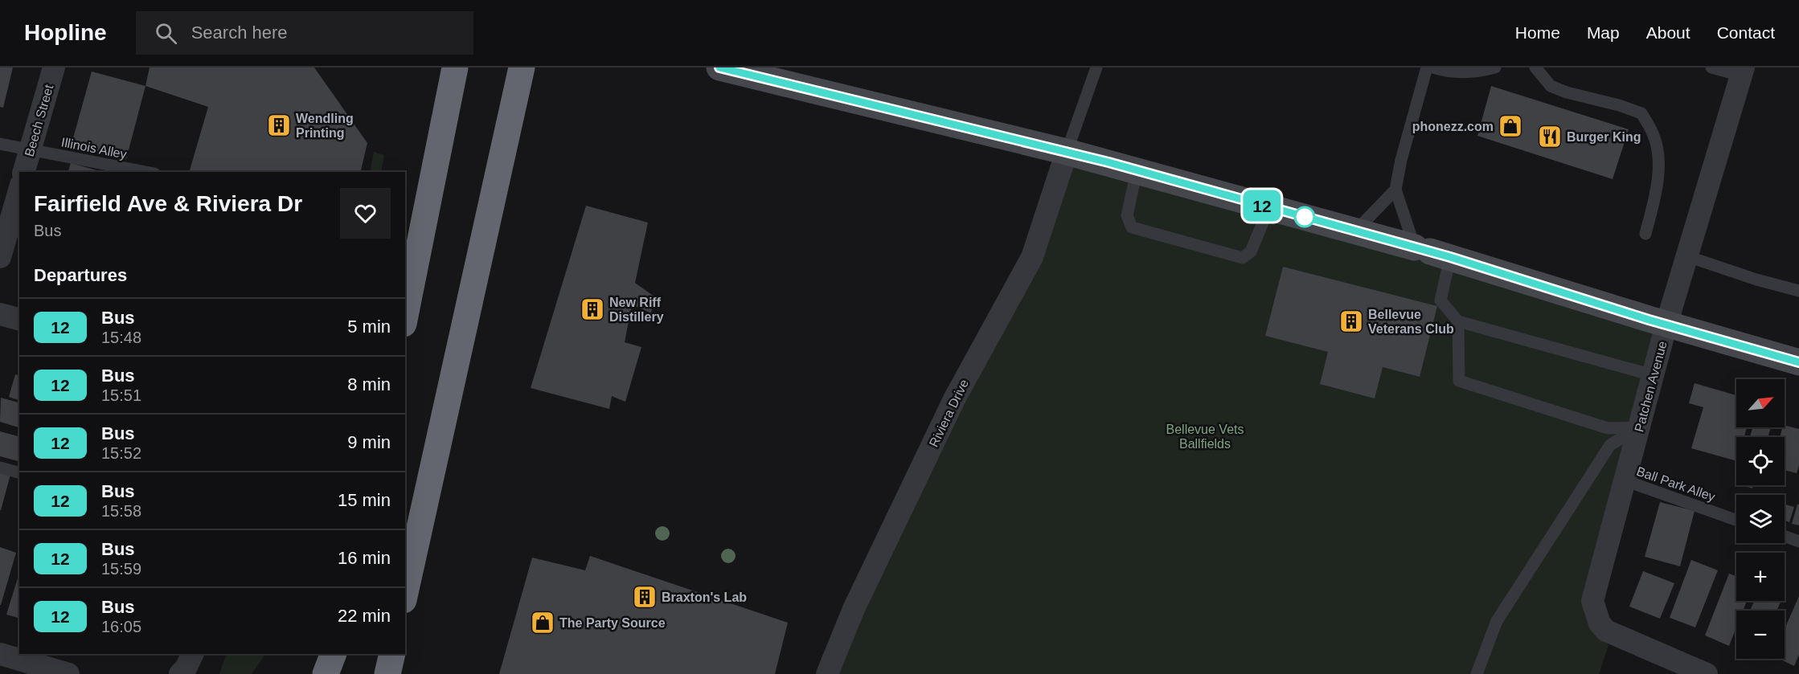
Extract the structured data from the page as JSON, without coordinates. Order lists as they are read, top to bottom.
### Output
{
  "streets": {
    "street": ["Beech Street", "Patchen Avenue", "Riviera Drive"],
    "lane": ["Illinois Alley", "Ball Park Alley"]
  },
  "crossings": [
    ["Beech Street", "Illinois Alley"],
    ["Patchen Avenue", "Ball Park Alley"]
  ],
  "parks": ["Bellevue Vets Ballfields"],
  "places": {
    "building": [
      "Wendling Printing",
      "New Riff Distillery",
      "Bellevue Veterans Club",
      "Braxton's Lab"
    ],
    "shop": ["phonezz.com", "The Party Source"],
    "restaurant": ["Burger King"]
  },
  "lines": ["bus line 12"],
  "north": "top right",
  "page": {
    "header": "Hopline",
    "search": "Search here",
    "nav": [
      "Home",
      "Map",
      "About",
      "Contact"
    ],
    "on_map": "12",
    "heading": [
      ["Fairfield Ave & Riviera Dr", "Bus"],
      "Departures"
    ],
    "list": [
      {
        "mark": "12",
        "name": "Bus",
        "note": "15:48",
        "value": "5 min"
      },
      {
        "mark": "12",
        "name": "Bus",
        "note": "15:51",
        "value": "8 min"
      },
      {
        "mark": "12",
        "name": "Bus",
        "note": "15:52",
        "value": "9 min"
      },
      {
        "mark": "12",
        "name": "Bus",
        "note": "15:58",
        "value": "15 min"
      },
      {
        "mark": "12",
        "name": "Bus",
        "note": "15:59",
        "value": "16 min"
      },
      {
        "mark": "12",
        "name": "Bus",
        "note": "16:05",
        "value": "22 min"
      }
    ],
    "map_buttons": ["+", "−"]
  }
}
